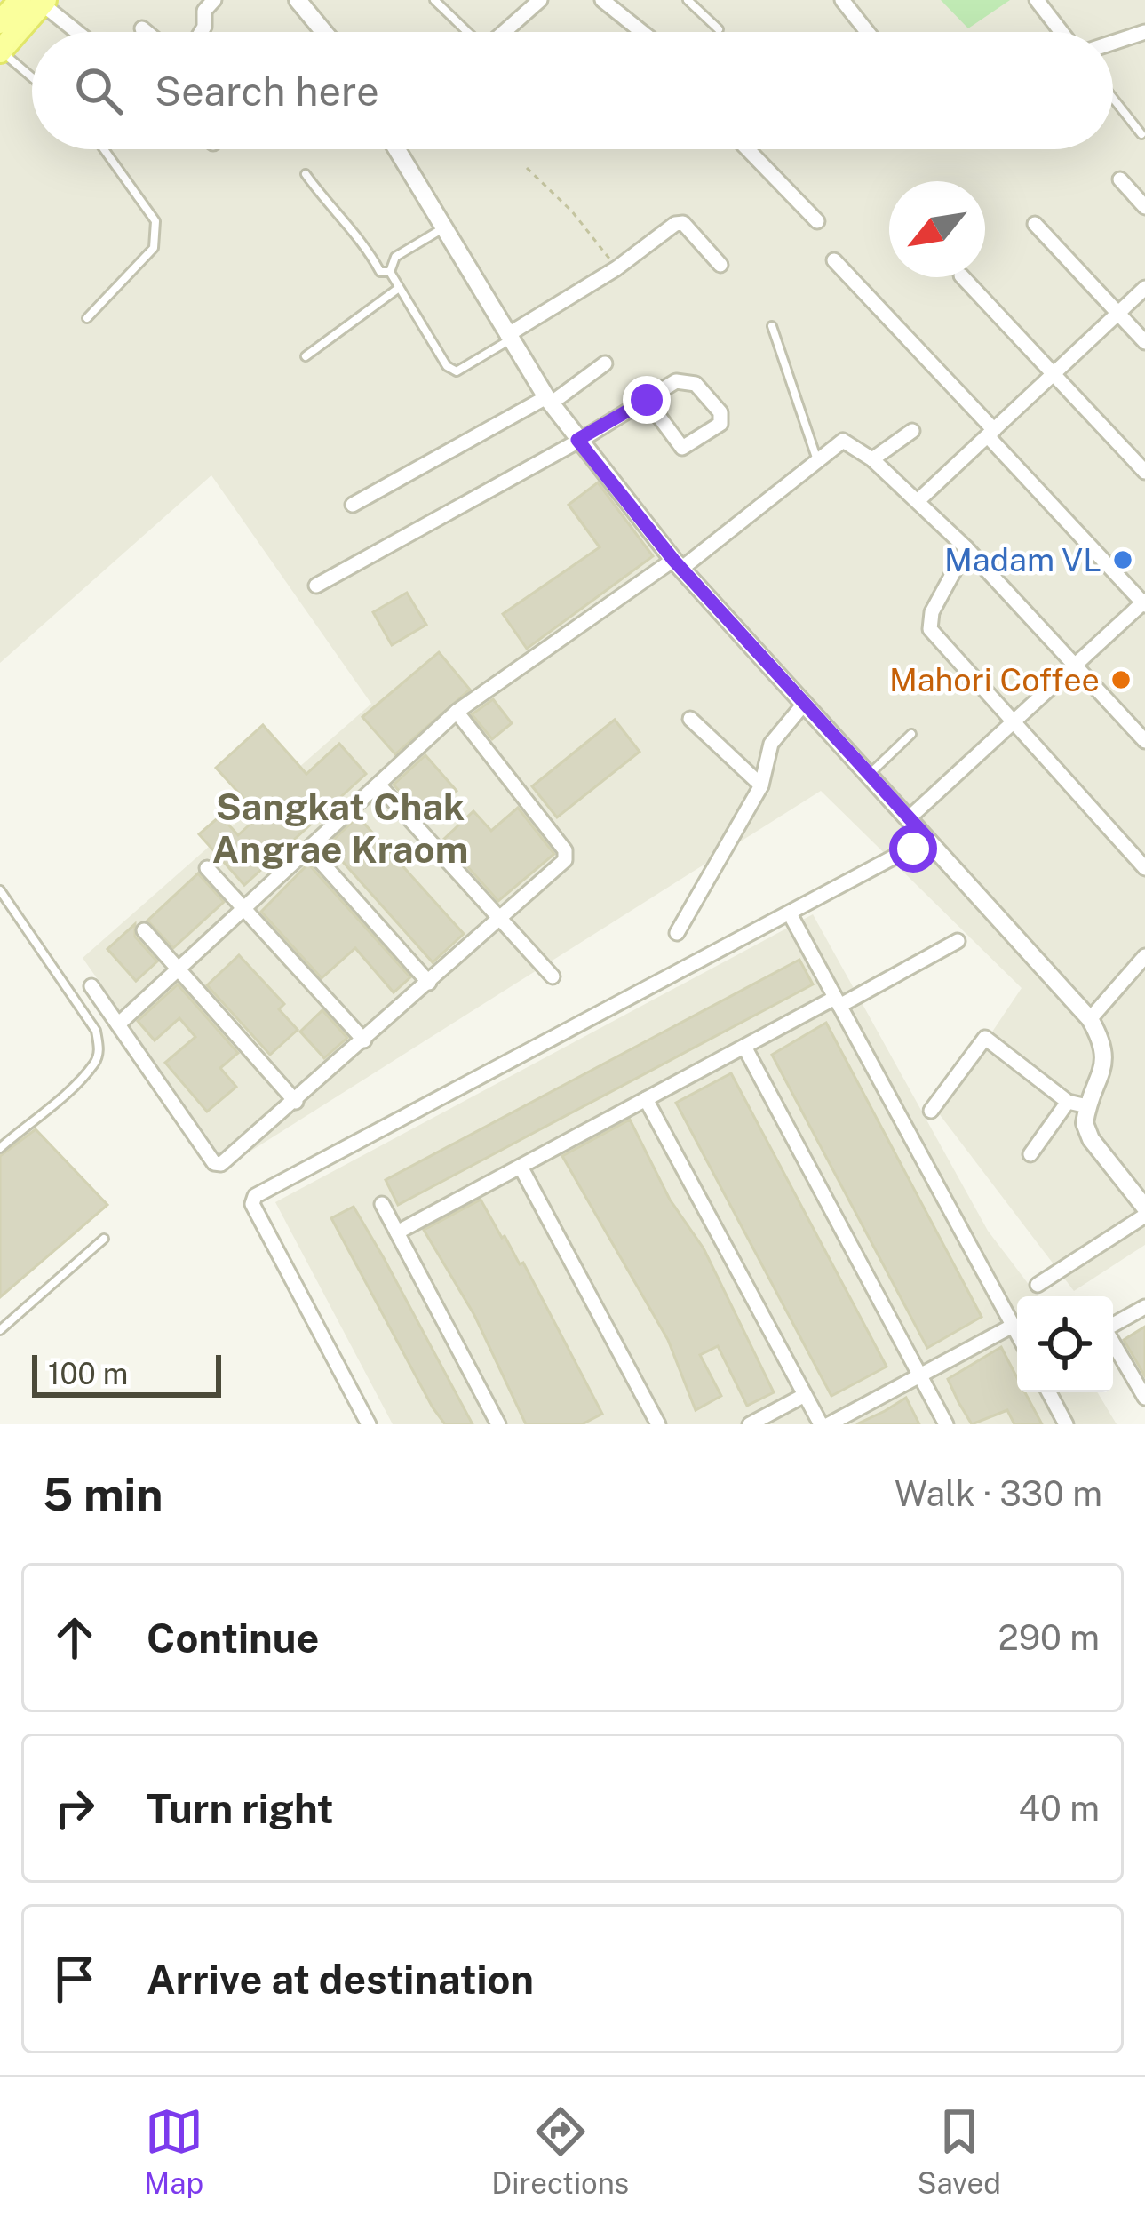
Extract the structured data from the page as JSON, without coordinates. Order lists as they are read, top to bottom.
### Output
{
  "districts": ["Sangkat Chak Angrae Kraom"],
  "places": ["Madam VL", "Mahori Coffee"],
  "scale_bar": "100 m",
  "north": "bottom left",
  "page": {
    "search": "Search here",
    "scale": "100 m",
    "heading": ["5 min", "Walk · 330 m"],
    "list": [
      ["Continue", "290 m"],
      ["Turn right", "40 m"],
      "Arrive at destination"
    ],
    "nav": ["Map", "Directions", "Saved"]
  }
}
